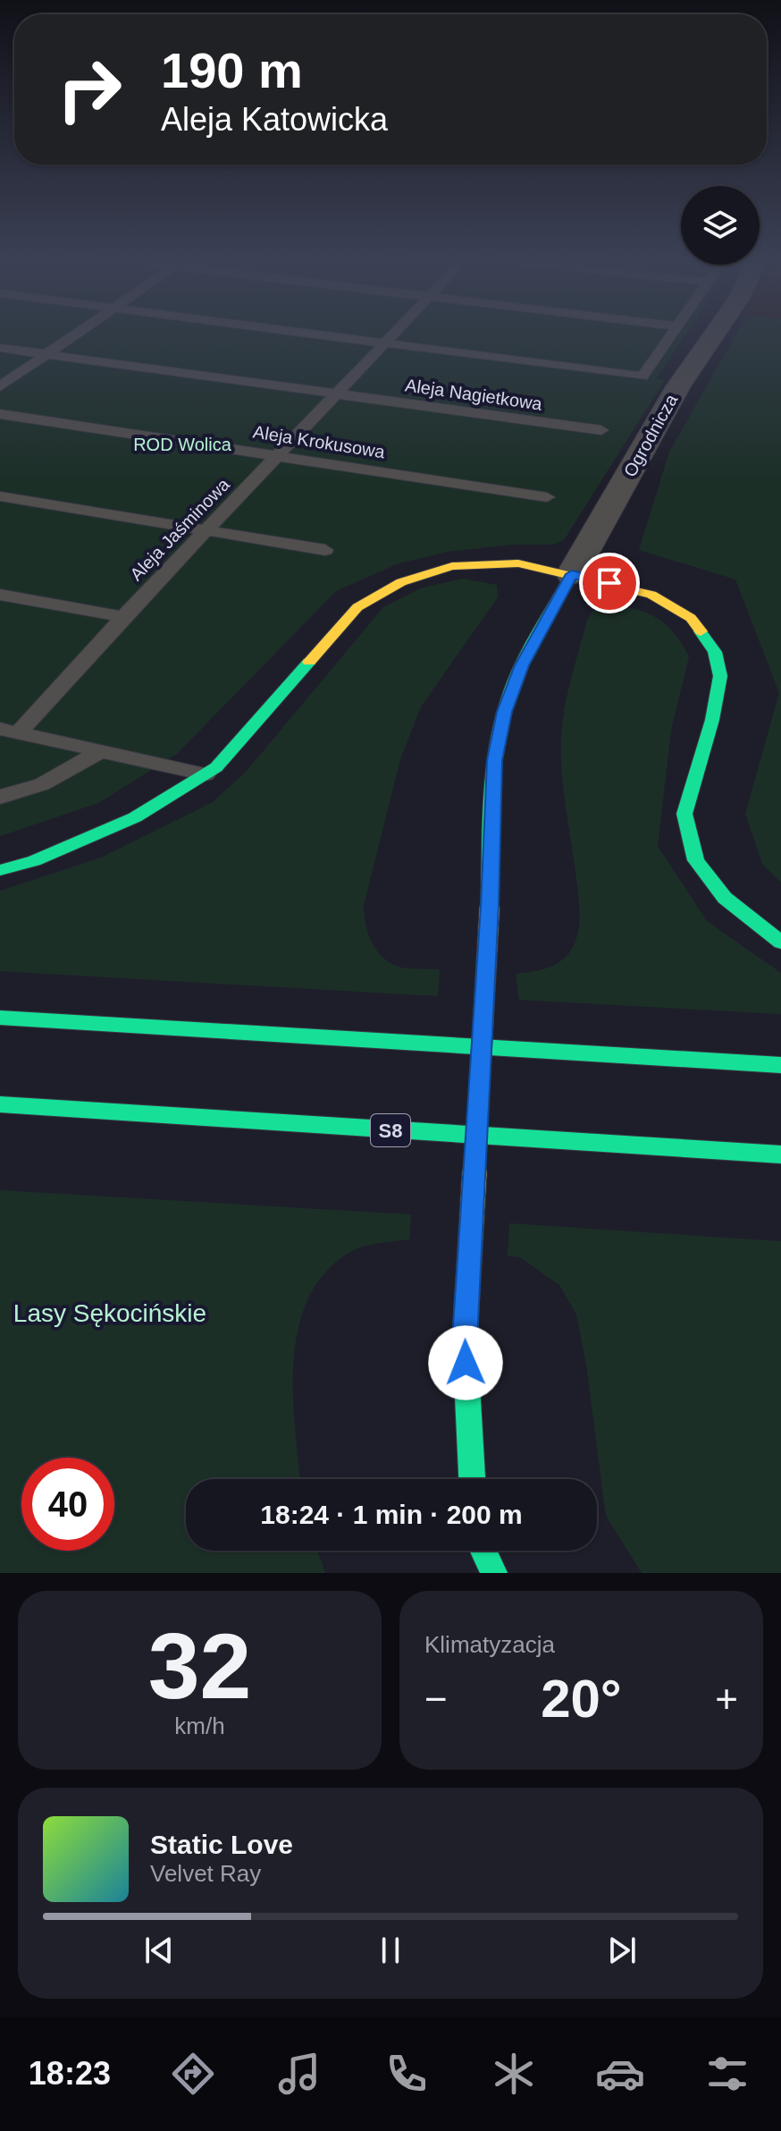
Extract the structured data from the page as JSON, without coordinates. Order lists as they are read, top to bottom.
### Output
{
  "streets": {
    "main road": ["S8"],
    "street": ["Ogrodnicza"],
    "lane": ["Aleja Nagietkowa", "Aleja Krokusowa", "Aleja Jaśminowa"]
  },
  "crossings": [
    ["Aleja Nagietkowa", "Aleja Jaśminowa"],
    ["Aleja Krokusowa", "Aleja Jaśminowa"]
  ],
  "parks": ["ROD Wolica", "Lasy Sękocińskie"],
  "page": {
    "turn": ["190 m", "Aleja Katowicka"],
    "limit": "40",
    "trip": "18:24 · 1 min · 200 m",
    "tile": [
      ["32", "km/h"],
      "Klimatyzacja"
    ],
    "heat": ["−", "20°", "+"],
    "song": ["Static Love", "Velvet Ray"],
    "tabs": "18:23"
  }
}
